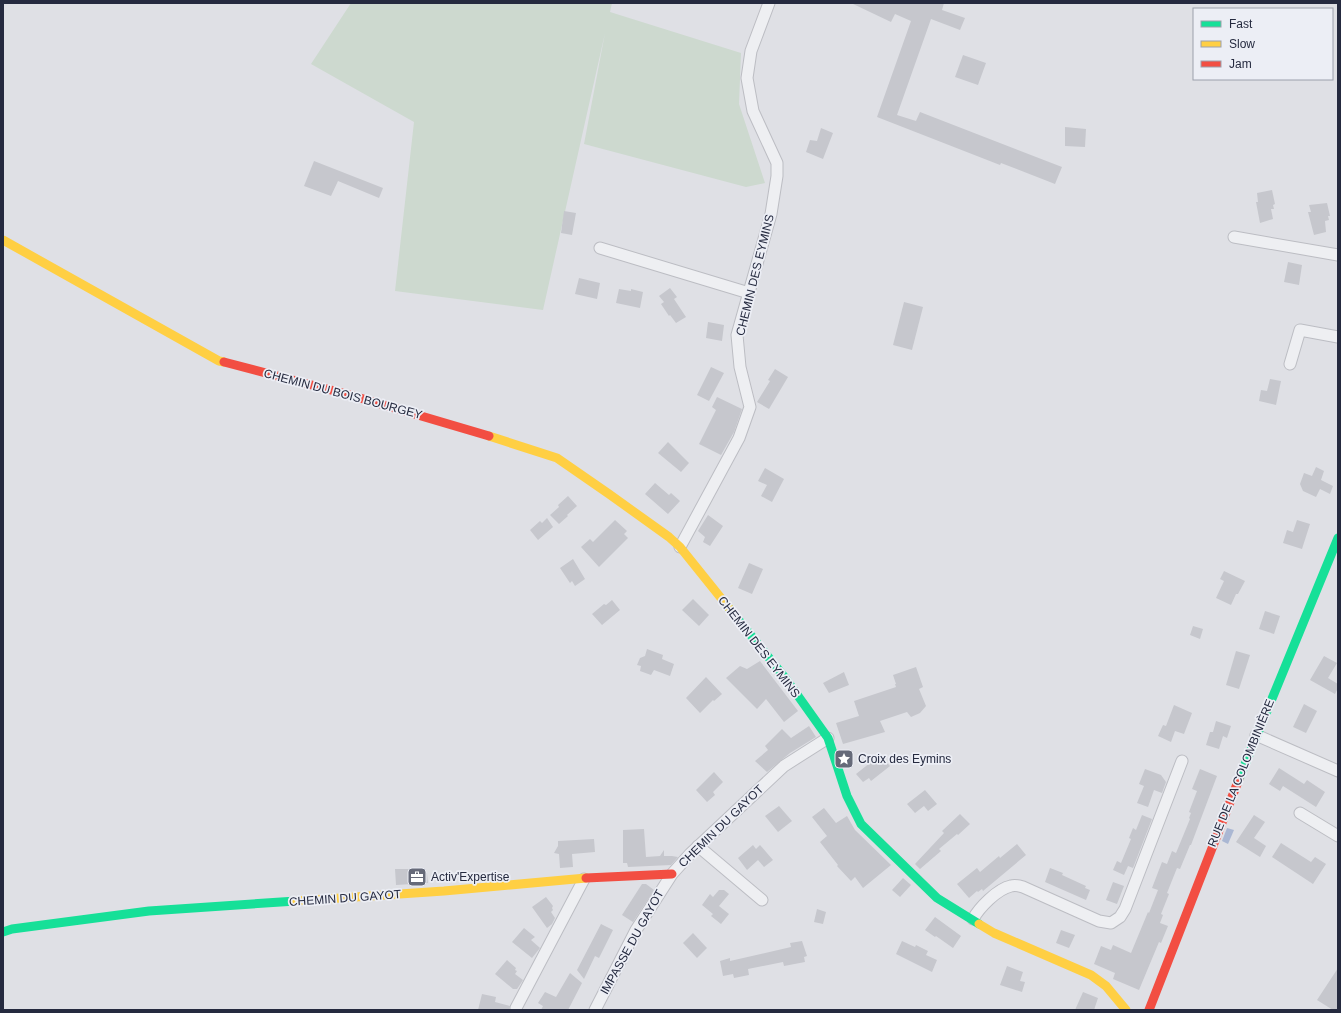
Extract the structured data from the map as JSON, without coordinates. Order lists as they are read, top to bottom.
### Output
{
  "streets": {
    "street": [
      "CHEMIN DES EYMINS",
      "CHEMIN DU BOIS BOURGEY",
      "RUE DE LA COLOMBINIÈRE",
      "CHEMIN DU GAYOT",
      "IMPASSE DU GAYOT"
    ]
  },
  "crossings": [
    ["CHEMIN DES EYMINS", "CHEMIN DU BOIS BOURGEY"],
    ["CHEMIN DES EYMINS", "CHEMIN DU GAYOT"],
    ["CHEMIN DU GAYOT", "IMPASSE DU GAYOT"]
  ],
  "places": {
    "place": ["Croix des Eymins"],
    "office": ["Activ'Expertise"]
  },
  "legend": ["Fast", "Slow", "Jam"]
}
